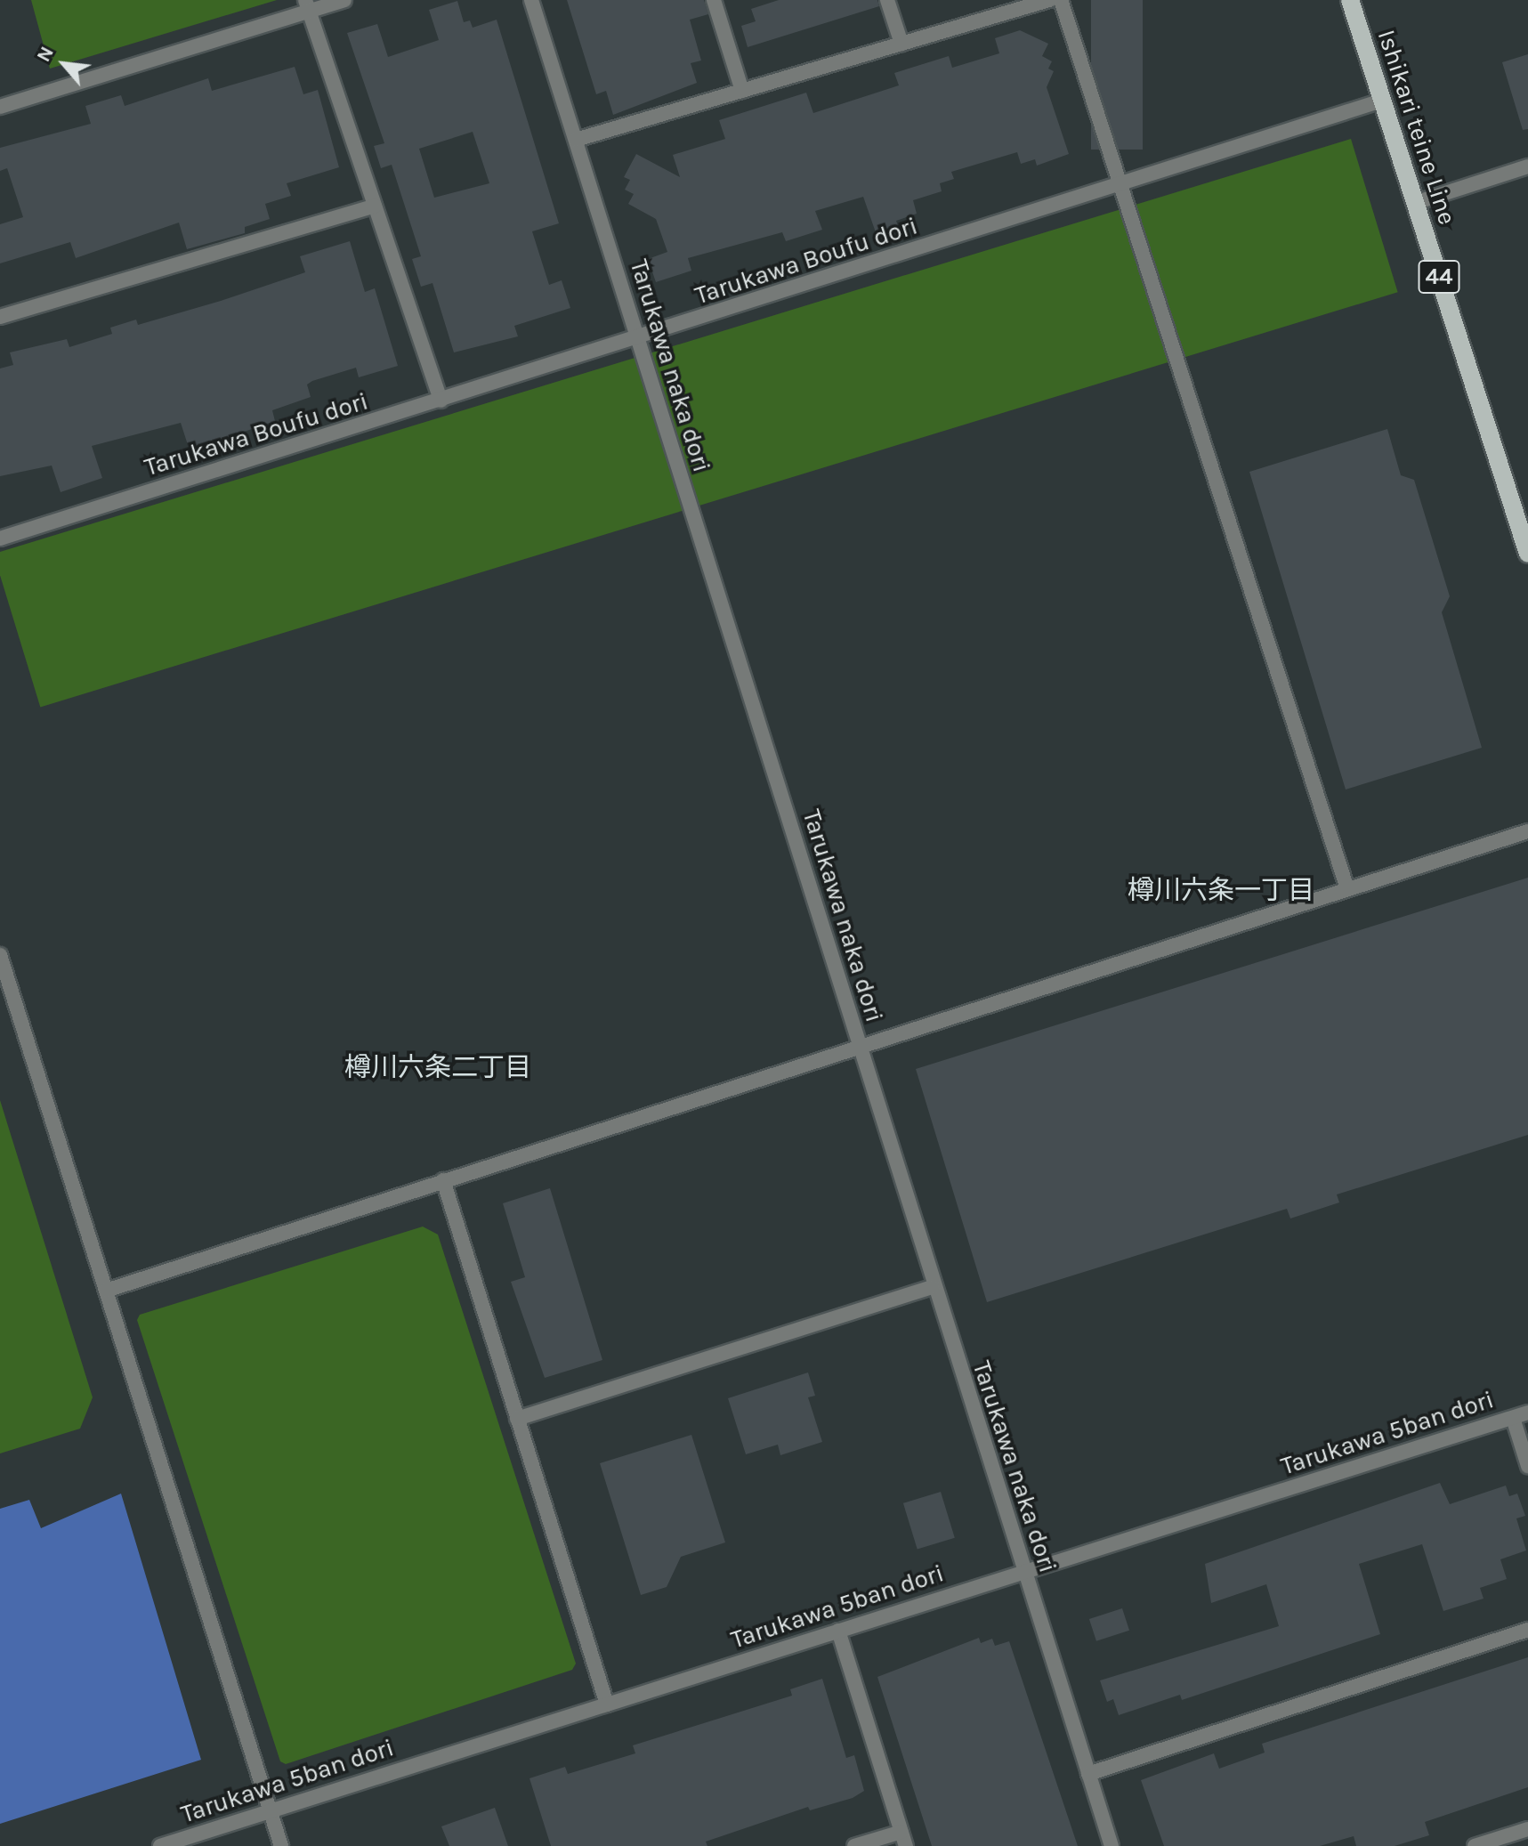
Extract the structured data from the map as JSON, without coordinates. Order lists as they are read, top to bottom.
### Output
{
  "streets": {
    "main road": ["Ishikari teine Line", "44"],
    "street": ["Tarukawa Boufu dori", "Tarukawa naka dori", "Tarukawa 5ban dori"]
  },
  "crossings": [
    ["Ishikari teine Line", "Tarukawa Boufu dori"],
    ["Tarukawa Boufu dori", "Tarukawa naka dori"],
    ["Tarukawa naka dori", "Tarukawa 5ban dori"]
  ],
  "districts": ["樽川六条一丁目", "樽川六条二丁目"],
  "north": "top left"
}
